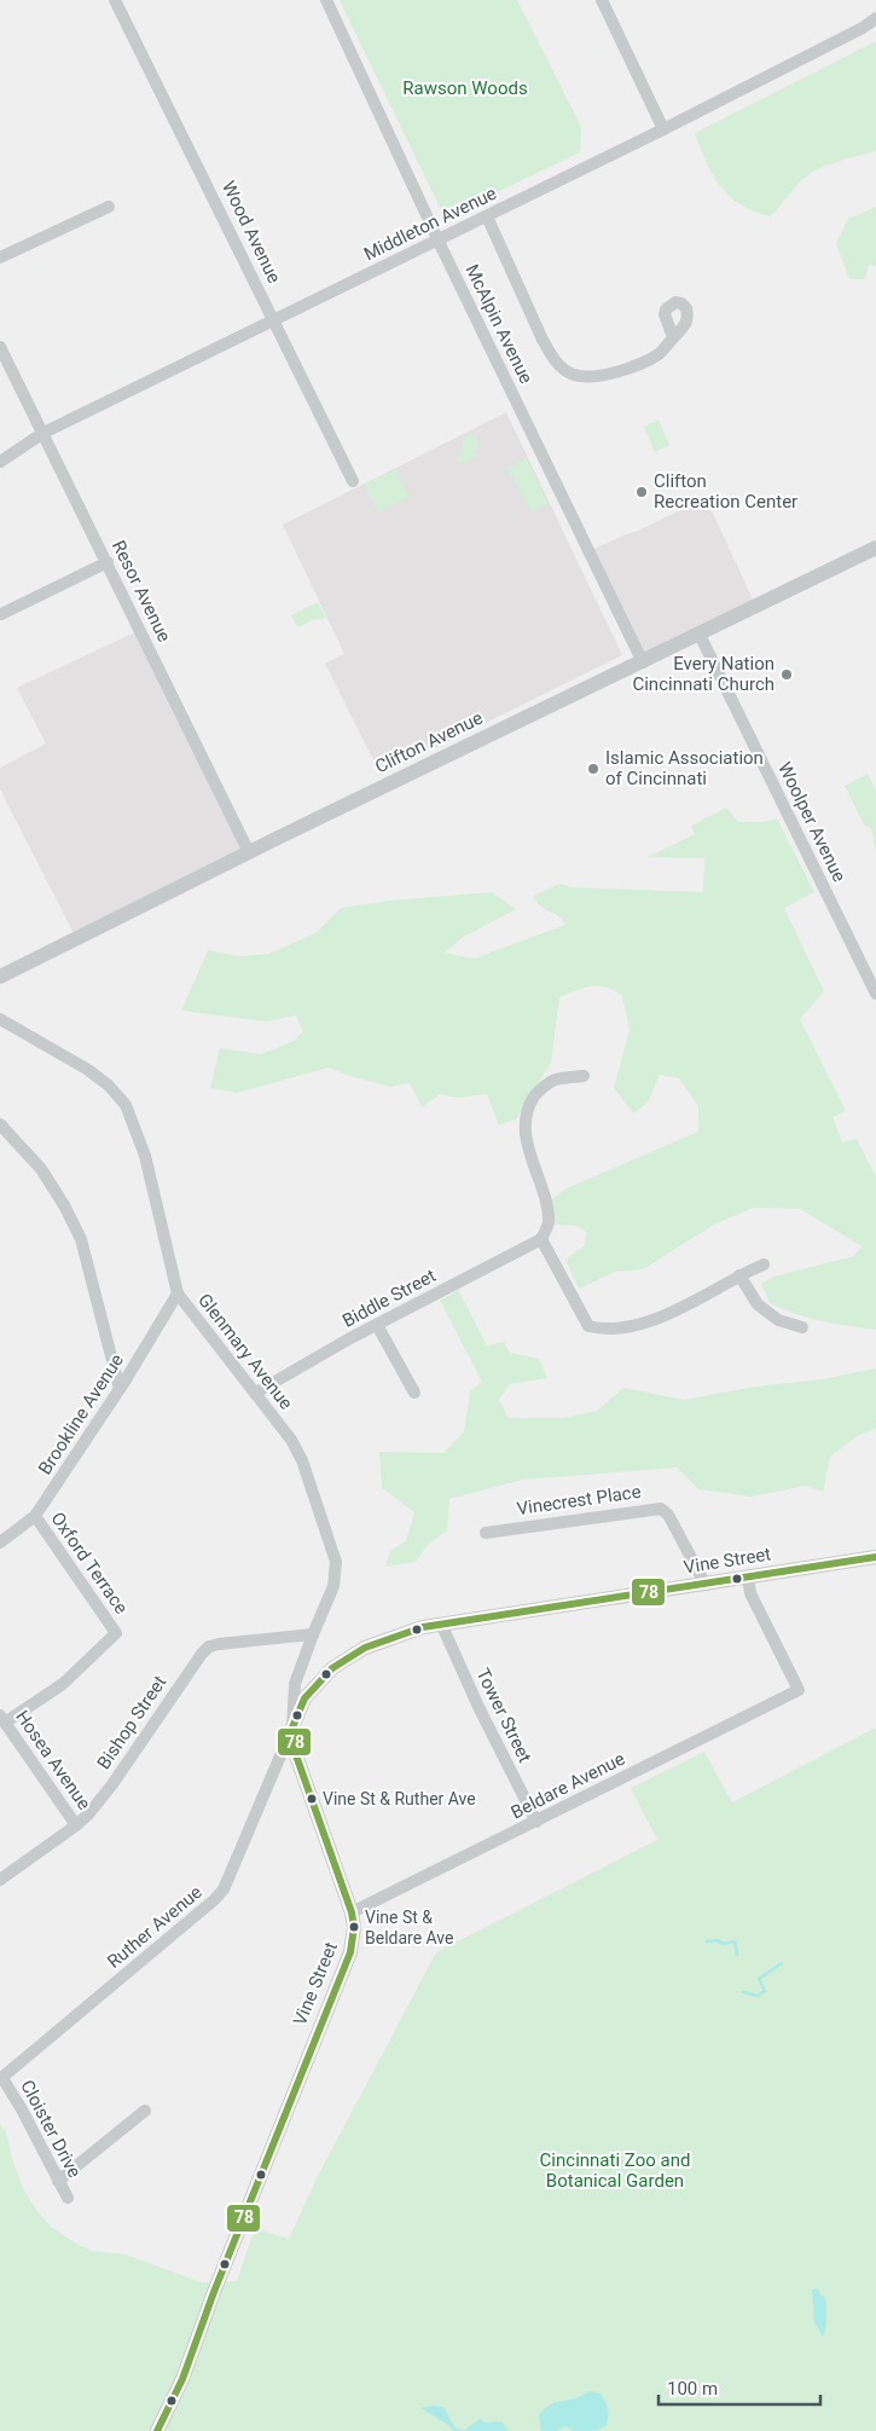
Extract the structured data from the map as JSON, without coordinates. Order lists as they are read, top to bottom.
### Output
{
  "streets": {
    "main road": ["Clifton Avenue", "Vine Street"],
    "street": [
      "Middleton Avenue",
      "Wood Avenue",
      "McAlpin Avenue",
      "Resor Avenue",
      "Woolper Avenue",
      "Biddle Street",
      "Glenmary Avenue",
      "Brookline Avenue",
      "Vinecrest Place",
      "Oxford Terrace",
      "Tower Street",
      "Bishop Street",
      "Hosea Avenue",
      "Beldare Avenue",
      "Ruther Avenue",
      "Cloister Drive"
    ]
  },
  "crossings": [
    ["Middleton Avenue", "Wood Avenue"],
    ["Middleton Avenue", "McAlpin Avenue"],
    ["Middleton Avenue", "Resor Avenue"],
    ["McAlpin Avenue", "Clifton Avenue"],
    ["Resor Avenue", "Clifton Avenue"],
    ["Clifton Avenue", "Woolper Avenue"],
    ["Biddle Street", "Glenmary Avenue"],
    ["Glenmary Avenue", "Brookline Avenue"],
    ["Glenmary Avenue", "Vine Street"],
    ["Glenmary Avenue", "Bishop Street"],
    ["Glenmary Avenue", "Ruther Avenue"],
    ["Brookline Avenue", "Oxford Terrace"],
    ["Vinecrest Place", "Vine Street"],
    ["Vine Street", "Tower Street"],
    ["Vine Street", "Beldare Avenue"],
    ["Vine Street", "Ruther Avenue"],
    ["Oxford Terrace", "Hosea Avenue"],
    ["Tower Street", "Beldare Avenue"],
    ["Bishop Street", "Hosea Avenue"],
    ["Ruther Avenue", "Cloister Drive"]
  ],
  "parks": ["Rawson Woods", "Cincinnati Zoo and Botanical Garden"],
  "places": [
    "Clifton Recreation Center",
    "Every Nation Cincinnati Church",
    "Islamic Association of Cincinnati",
    "Vine St & Ruther Ave",
    "Vine St & Beldare Ave"
  ],
  "lines": ["transit line 78"],
  "scale_bar": "100 m"
}
